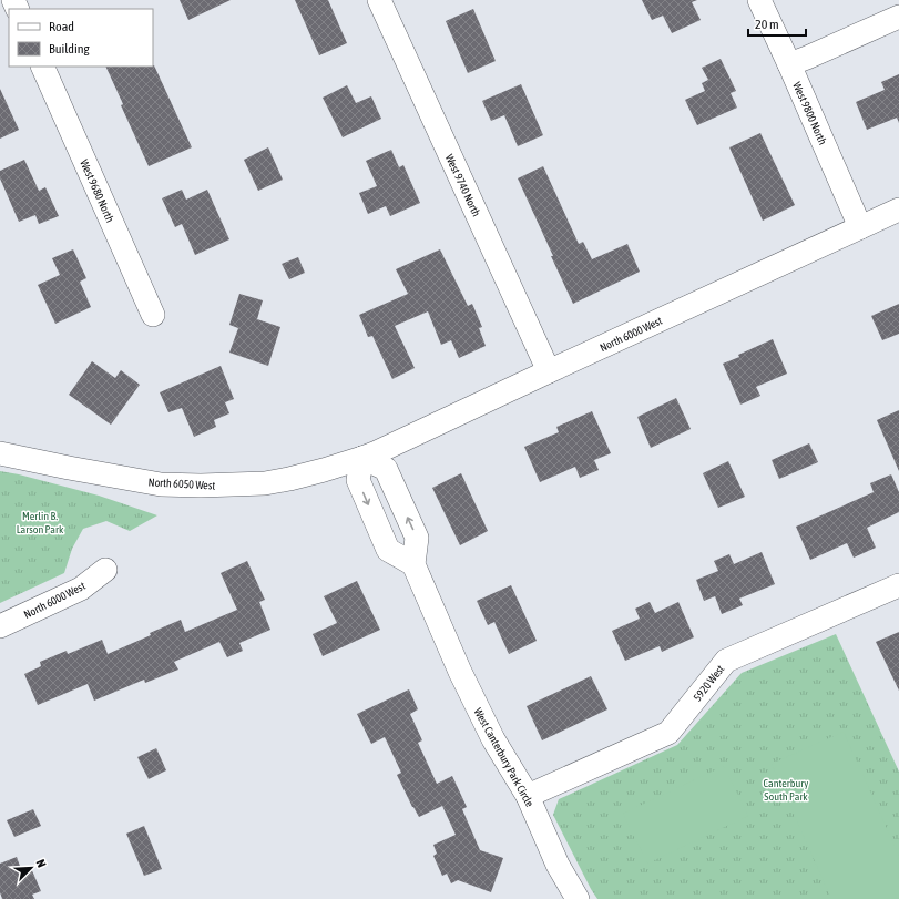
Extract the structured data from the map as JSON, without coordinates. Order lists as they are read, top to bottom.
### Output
{
  "streets": {
    "street": [
      "West 9800 North",
      "West 9740 North",
      "West 9680 North",
      "North 6000 West",
      "North 6050 West",
      "5920 West",
      "West Canterbury Park Circle"
    ]
  },
  "crossings": [
    ["West 9800 North", "North 6000 West"],
    ["West 9740 North", "North 6000 West"],
    ["North 6000 West", "North 6050 West"],
    ["5920 West", "West Canterbury Park Circle"]
  ],
  "parks": ["Merlin B. Larson Park", "Canterbury South Park"],
  "legend": ["Road", "Building"],
  "scale_bar": "20 m",
  "north": "top right"
}
